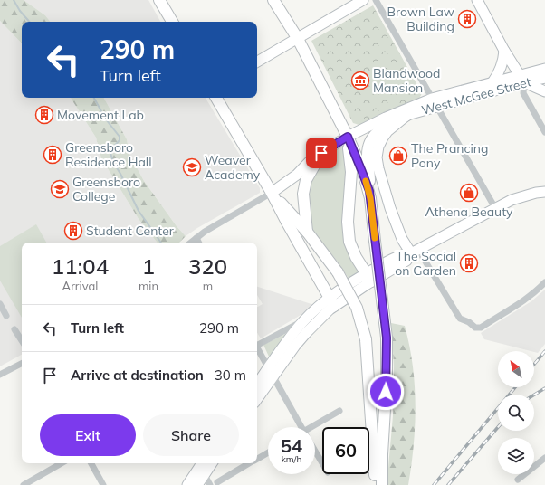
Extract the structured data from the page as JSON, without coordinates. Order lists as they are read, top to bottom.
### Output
{
  "streets": {
    "street": ["West McGee Street"]
  },
  "places": {
    "building": [
      "Brown Law Building",
      "Movement Lab",
      "Greensboro Residence Hall",
      "Student Center",
      "The Social on Garden"
    ],
    "museum": ["Blandwood Mansion"],
    "shop": ["The Prancing Pony", "Athena Beauty"],
    "school or university": ["Weaver Academy", "Greensboro College"]
  },
  "north": "top left",
  "page": {
    "turn": ["290 m", "Turn left"],
    "eta": [
      "11:04",
      "Arrival",
      "1",
      "min",
      "320",
      "m"
    ],
    "list": [
      {
        "name": "Turn left",
        "value": "290 m"
      },
      {
        "name": "Arrive at destination",
        "value": "30 m"
      }
    ],
    "buttons": ["Exit", "Share"],
    "speed": "54 km/h",
    "limit": "60"
  }
}
